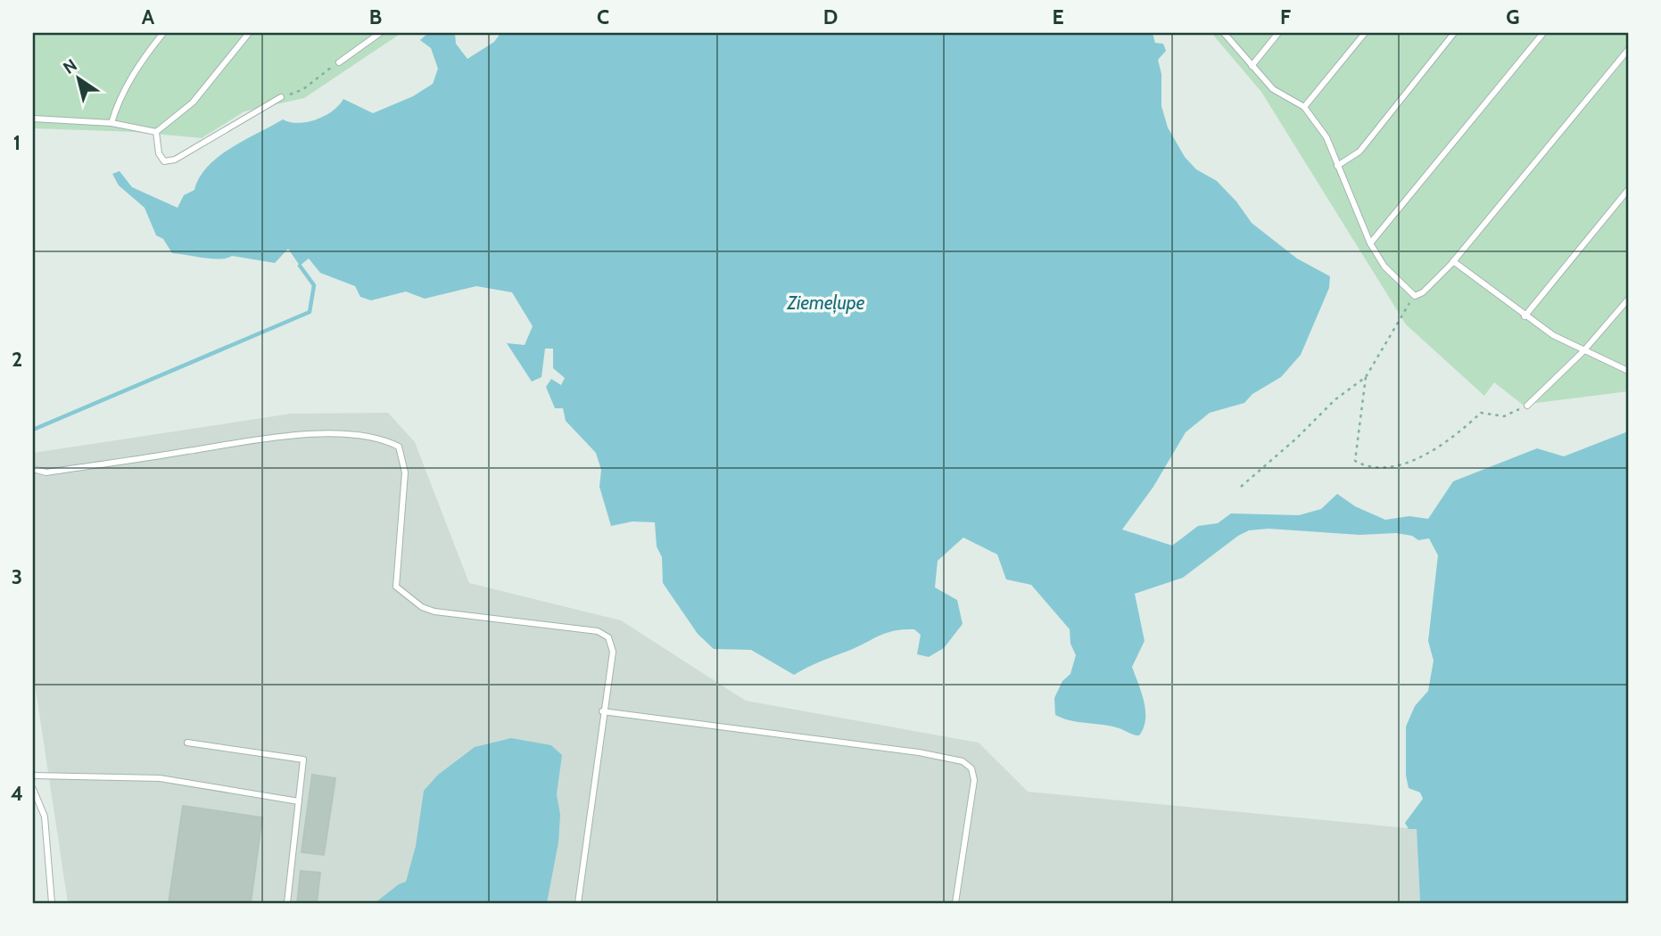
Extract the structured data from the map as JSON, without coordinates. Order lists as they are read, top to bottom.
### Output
{
  "water": ["Ziemeļupe"],
  "north": "top left",
  "grid": {
    "columns": [
      "A",
      "B",
      "C",
      "D",
      "E",
      "F",
      "G"
    ],
    "rows": [
      "1",
      "2",
      "3",
      "4"
    ]
  }
}
